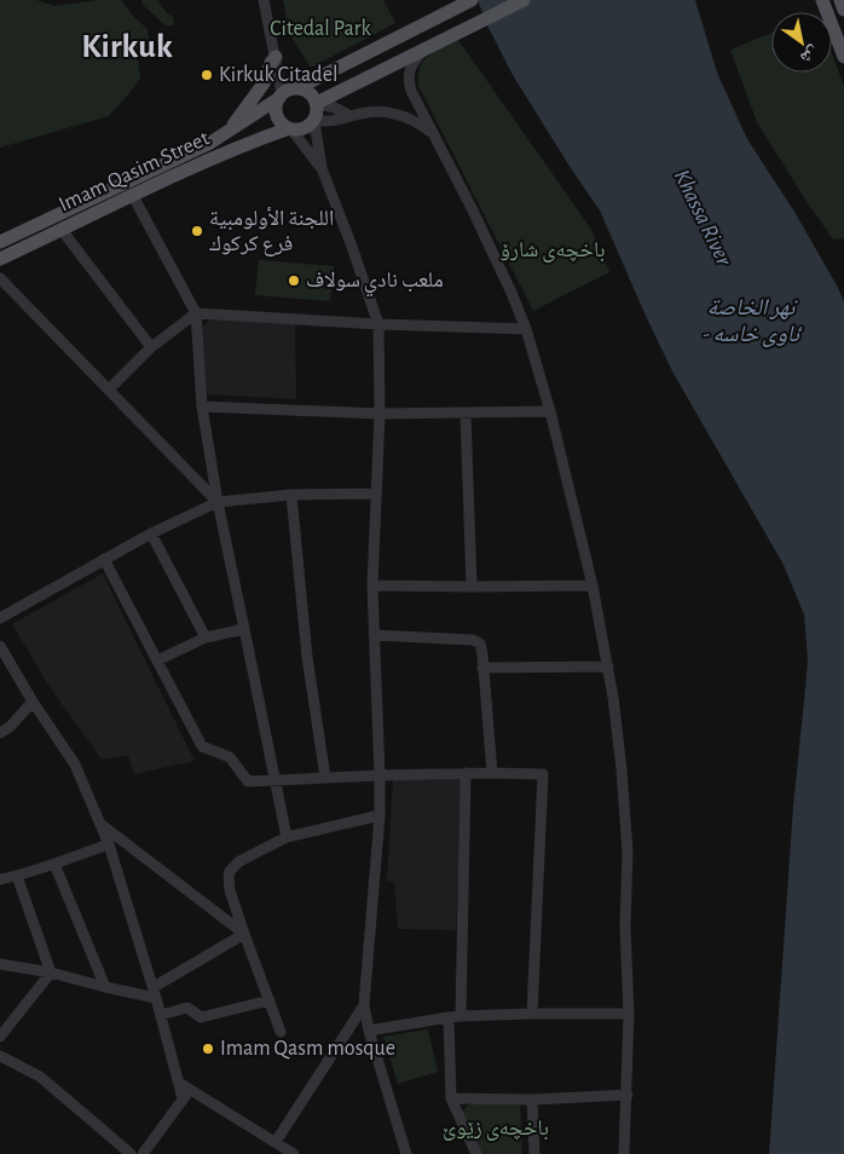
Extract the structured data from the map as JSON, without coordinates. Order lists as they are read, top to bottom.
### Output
{
  "streets": {
    "main road": ["Imam Qasim Street"]
  },
  "districts": ["Kirkuk"],
  "water": ["Khassa River", "نهر الخاصة - ئاوی خاسە"],
  "parks": ["Citedal Park", "باخچەی شارۆ", "باخچەی زێوێ"],
  "places": [
    "Kirkuk Citadel",
    "اللجنة الأولومبية فرع كركوك",
    "ملعب نادي سولاف",
    "Imam Qasm mosque"
  ],
  "north": "bottom right"
}
